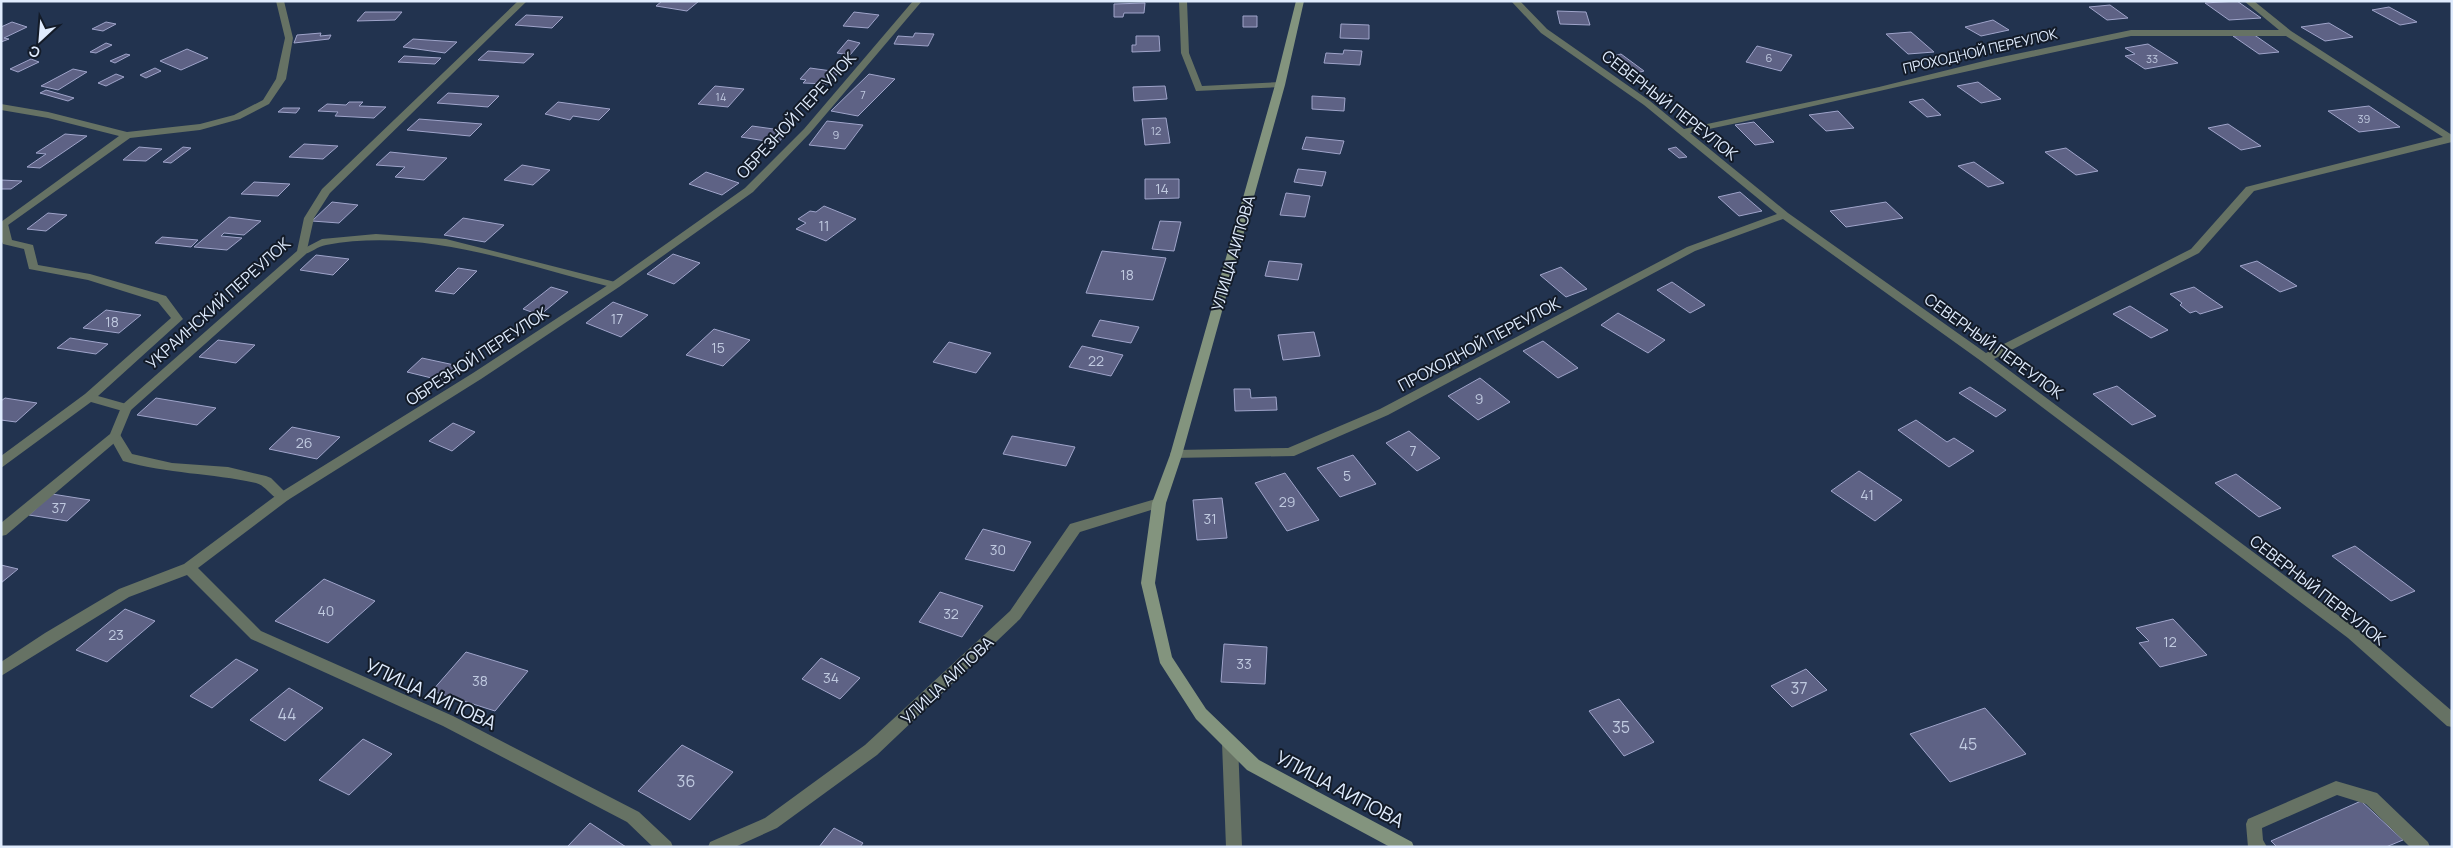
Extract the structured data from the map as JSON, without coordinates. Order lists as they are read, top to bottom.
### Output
{
  "streets": {
    "street": [
      "ПРОХОДНОЙ ПЕРЕУЛОК",
      "СЕВЕРНЫЙ ПЕРЕУЛОК",
      "ОБРЕЗНОЙ ПЕРЕУЛОК",
      "УЛИЦА АИПОВА",
      "УКРАИНСКИЙ ПЕРЕУЛОК"
    ]
  },
  "crossings": [
    ["ПРОХОДНОЙ ПЕРЕУЛОК", "СЕВЕРНЫЙ ПЕРЕУЛОК"],
    ["ПРОХОДНОЙ ПЕРЕУЛОК", "УЛИЦА АИПОВА"],
    ["ОБРЕЗНОЙ ПЕРЕУЛОК", "УЛИЦА АИПОВА"]
  ],
  "house_numbers": [
    "6",
    "33",
    "7",
    "14",
    "39",
    "12",
    "9",
    "14",
    "11",
    "18",
    "17",
    "18",
    "15",
    "22",
    "9",
    "26",
    "7",
    "5",
    "41",
    "29",
    "37",
    "31",
    "30",
    "40",
    "32",
    "23",
    "12",
    "33",
    "34",
    "38",
    "37",
    "44",
    "35",
    "45",
    "36"
  ],
  "north": "bottom left"
}
